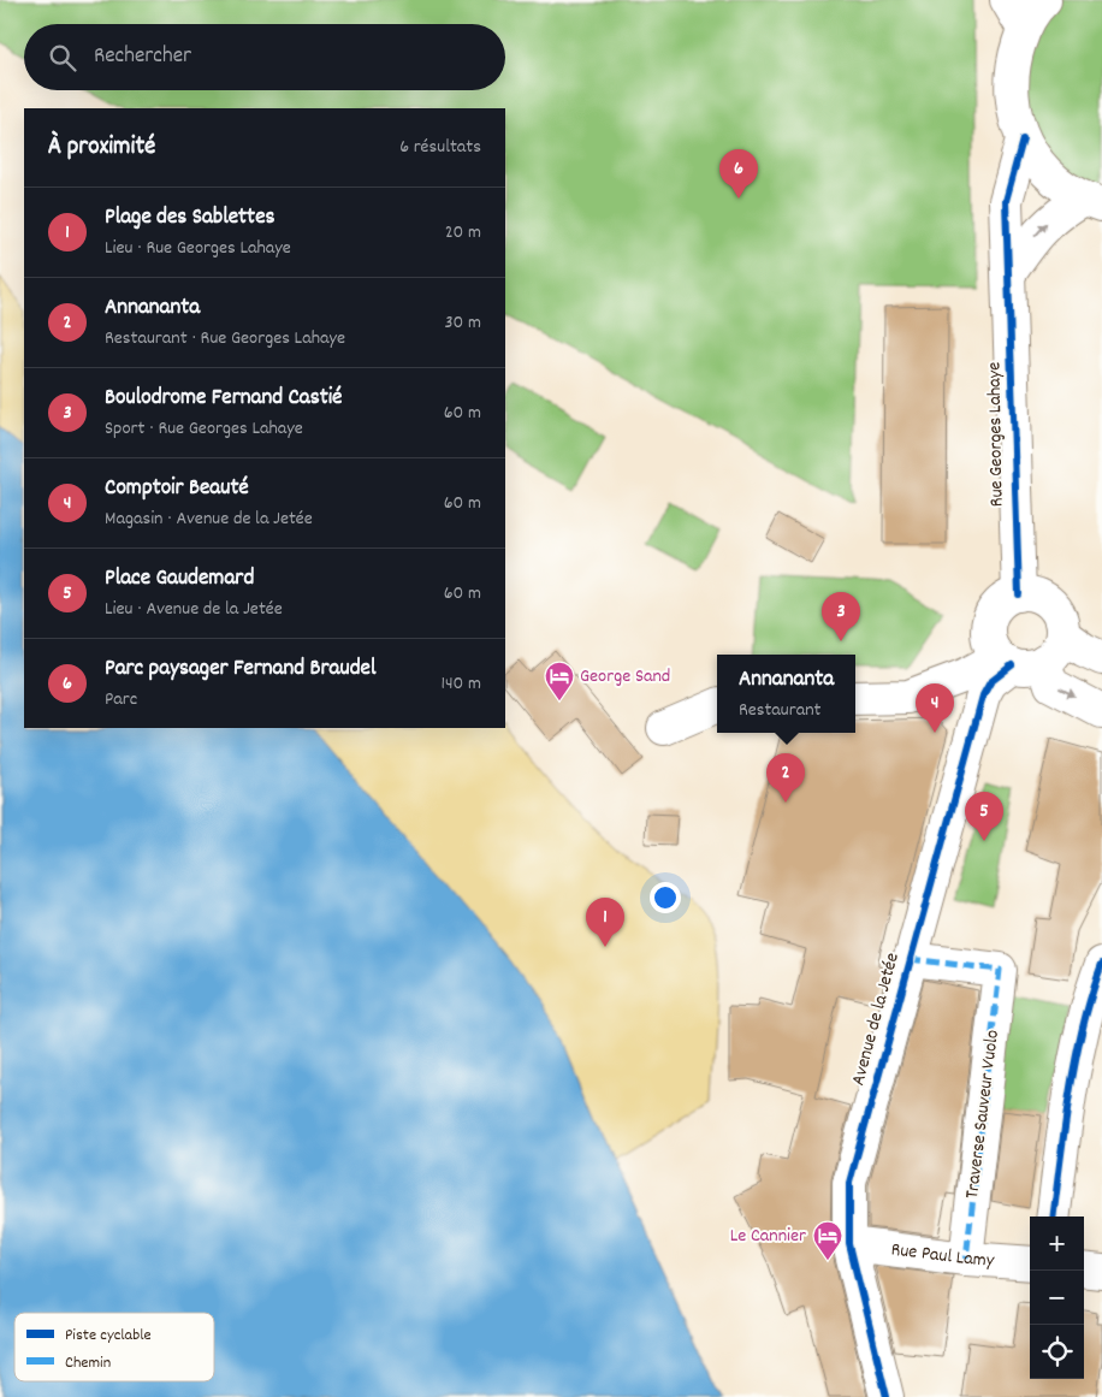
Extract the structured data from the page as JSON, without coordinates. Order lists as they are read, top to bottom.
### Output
{
  "streets": {
    "street": [
      "Rue Georges Lahaye",
      "Avenue de la Jetée",
      "Traverse Sauveur Vuolo",
      "Rue Paul Lamy"
    ]
  },
  "crossings": [
    ["Rue Georges Lahaye", "Avenue de la Jetée"],
    ["Avenue de la Jetée", "Traverse Sauveur Vuolo"],
    ["Avenue de la Jetée", "Rue Paul Lamy"],
    ["Traverse Sauveur Vuolo", "Rue Paul Lamy"]
  ],
  "places": {
    "hotel": ["George Sand", "Le Cannier"]
  },
  "legend": ["Piste cyclable", "Chemin"],
  "page": {
    "search": "Rechercher",
    "heading": ["À proximité", "6 résultats"],
    "pins": [
      "6",
      "3",
      "4",
      "2",
      "5",
      "1"
    ],
    "list": [
      {
        "mark": "1",
        "name": "Plage des Sablettes",
        "note": "Lieu · Rue Georges Lahaye",
        "value": "20 m"
      },
      {
        "mark": "2",
        "name": "Annananta",
        "note": "Restaurant · Rue Georges Lahaye",
        "value": "30 m"
      },
      {
        "mark": "3",
        "name": "Boulodrome Fernand Castié",
        "note": "Sport · Rue Georges Lahaye",
        "value": "60 m"
      },
      {
        "mark": "4",
        "name": "Comptoir Beauté",
        "note": "Magasin · Avenue de la Jetée",
        "value": "60 m"
      },
      {
        "mark": "5",
        "name": "Place Gaudemard",
        "note": "Lieu · Avenue de la Jetée",
        "value": "60 m"
      },
      {
        "mark": "6",
        "name": "Parc paysager Fernand Braudel",
        "note": "Parc",
        "value": "140 m"
      }
    ],
    "popup": ["Annananta", "Restaurant"],
    "map_buttons": ["+", "−"]
  }
}
